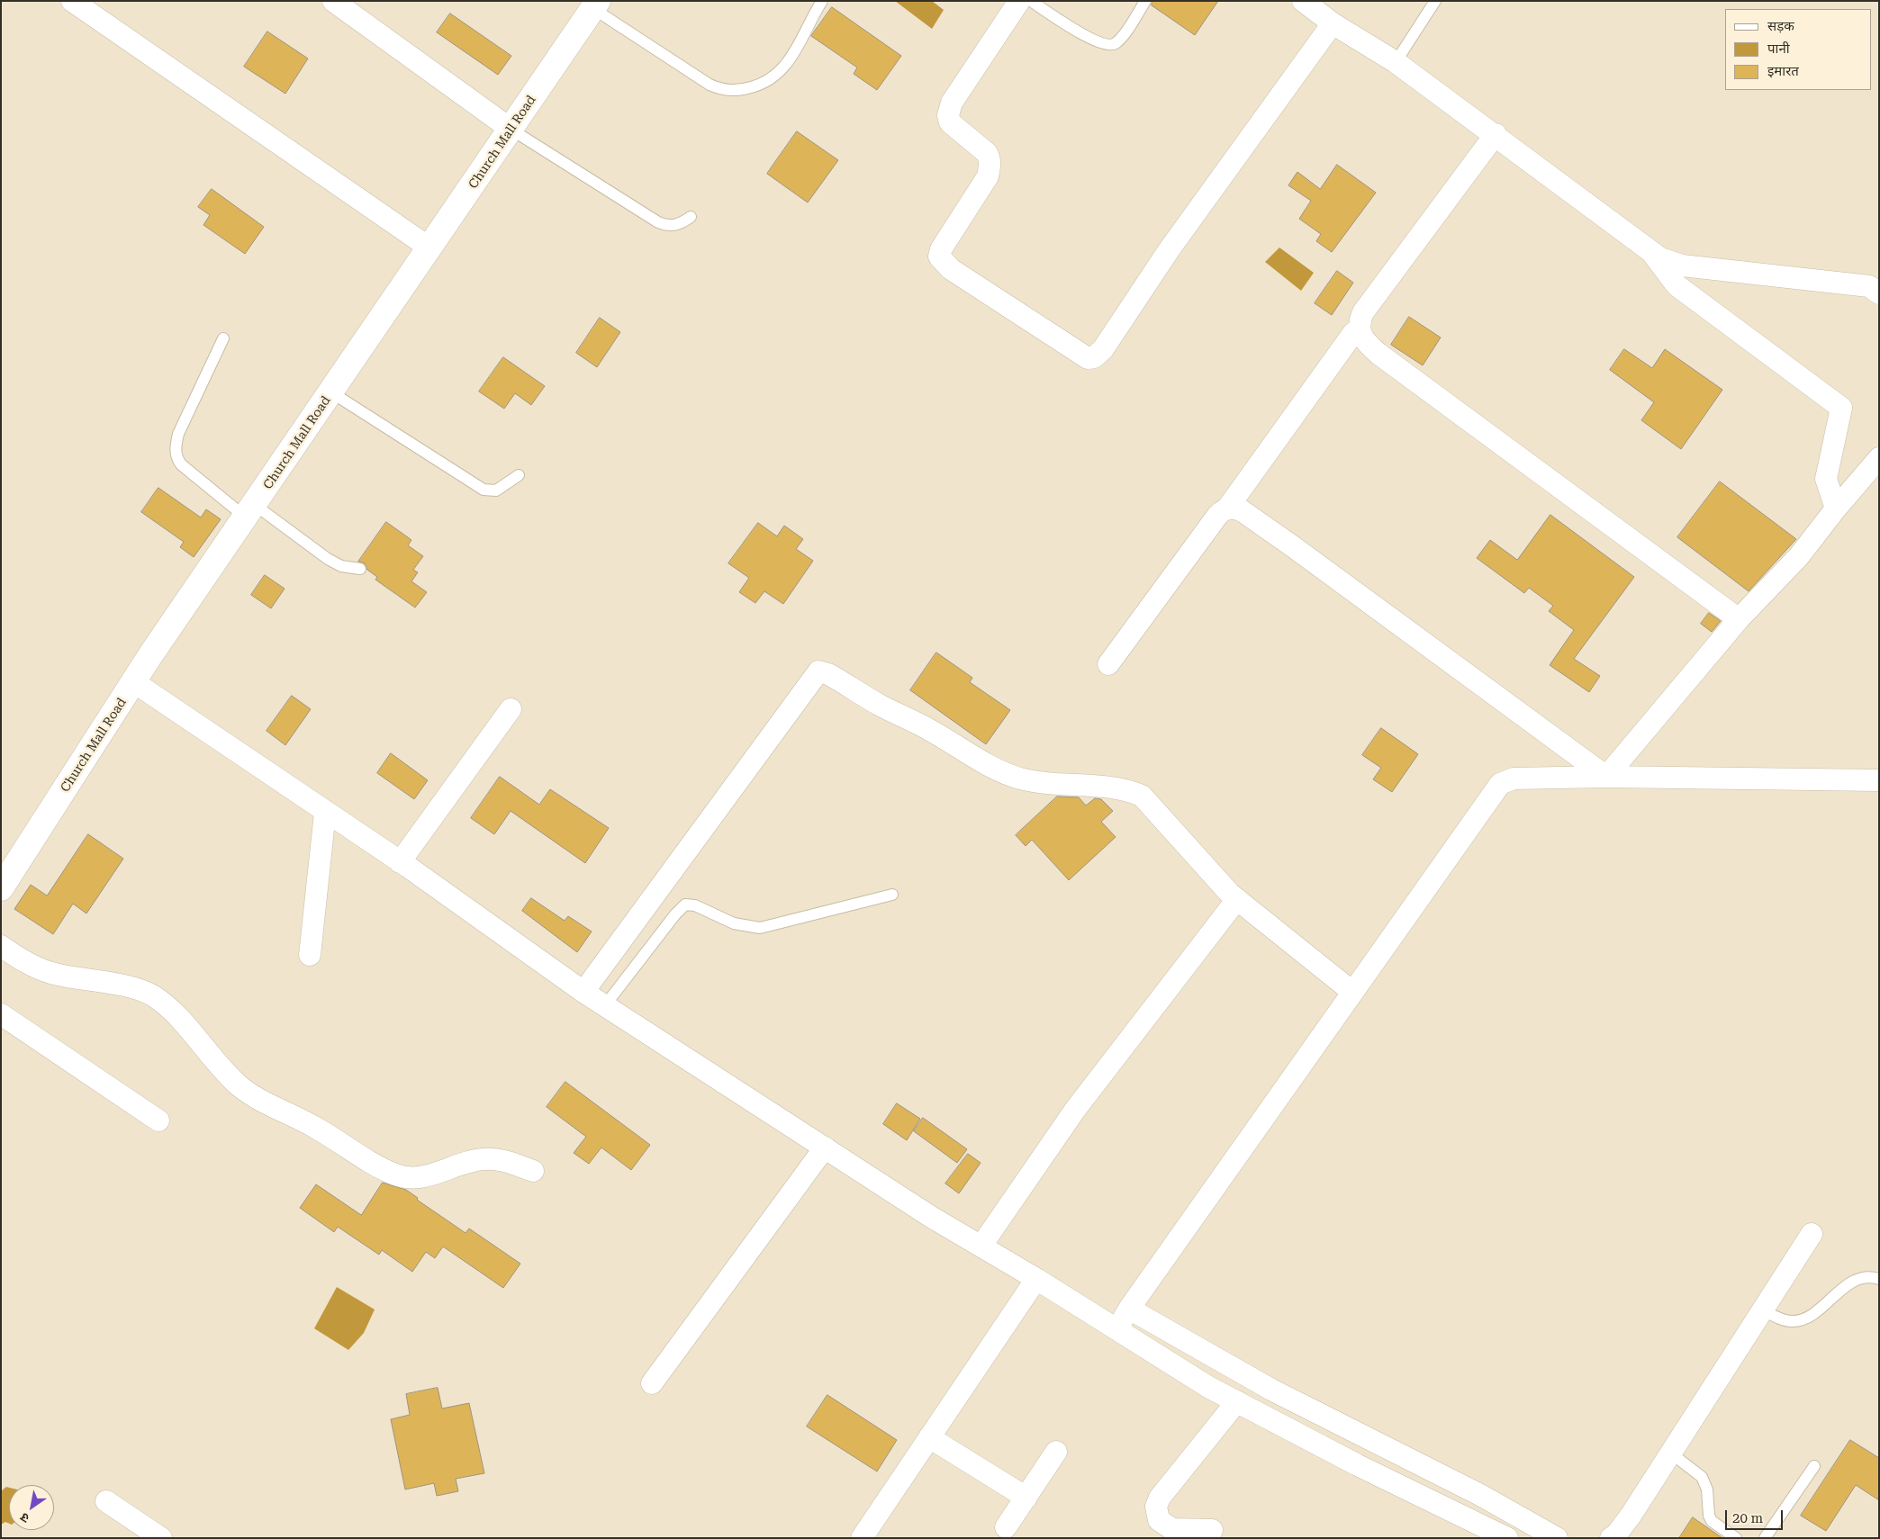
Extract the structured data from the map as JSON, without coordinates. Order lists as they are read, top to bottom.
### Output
{
  "streets": {
    "street": ["Church Mall Road"]
  },
  "legend": ["सड़क", "पानी", "इमारत"],
  "scale_bar": "20 m",
  "north": "bottom left"
}
